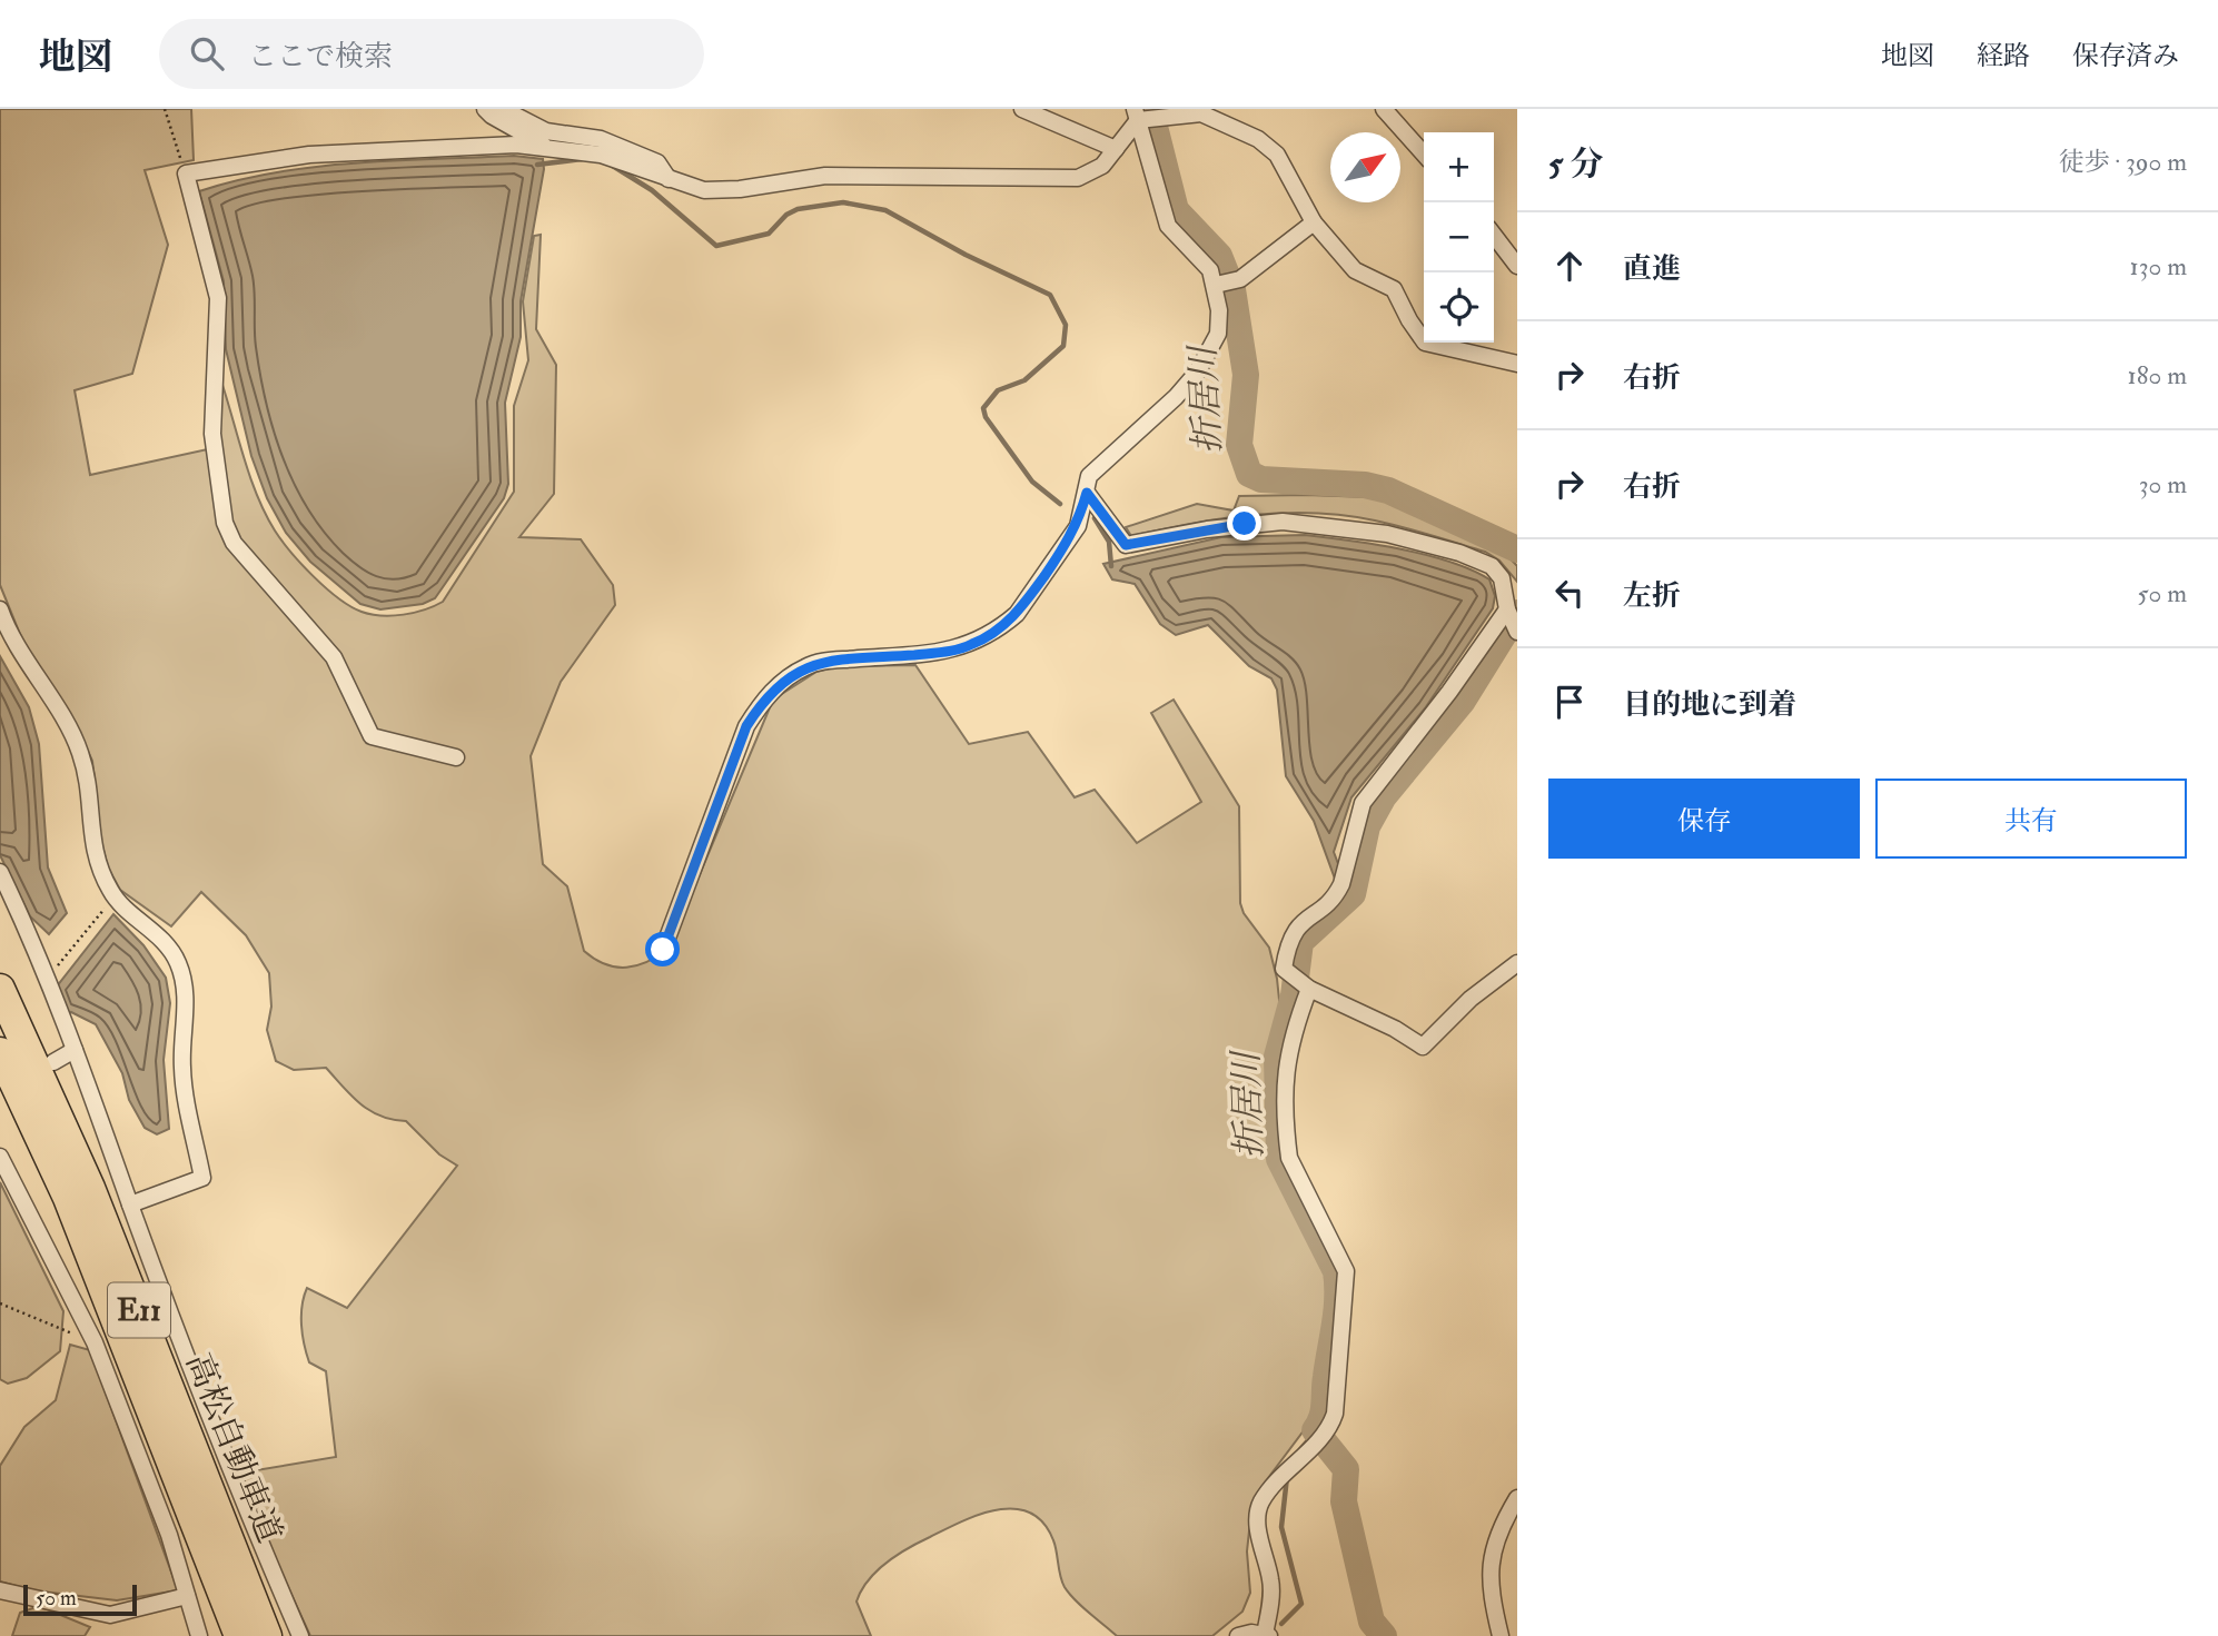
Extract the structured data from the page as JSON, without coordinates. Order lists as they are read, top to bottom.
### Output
{
  "streets": {
    "highway": ["E11", "高松自動車道"]
  },
  "water": ["折居川"],
  "scale_bar": "50 m",
  "north": "top right",
  "page": {
    "header": "地図",
    "search": "ここで検索",
    "nav": ["地図", "経路", "保存済み"],
    "heading": ["5 分", "徒歩 · 390 m"],
    "map_buttons": ["+", "−"],
    "list": [
      ["直進", "130 m"],
      ["右折", "180 m"],
      ["右折", "30 m"],
      ["左折", "50 m"],
      "目的地に到着"
    ],
    "buttons": ["保存", "共有"],
    "scale": "50 m"
  }
}
